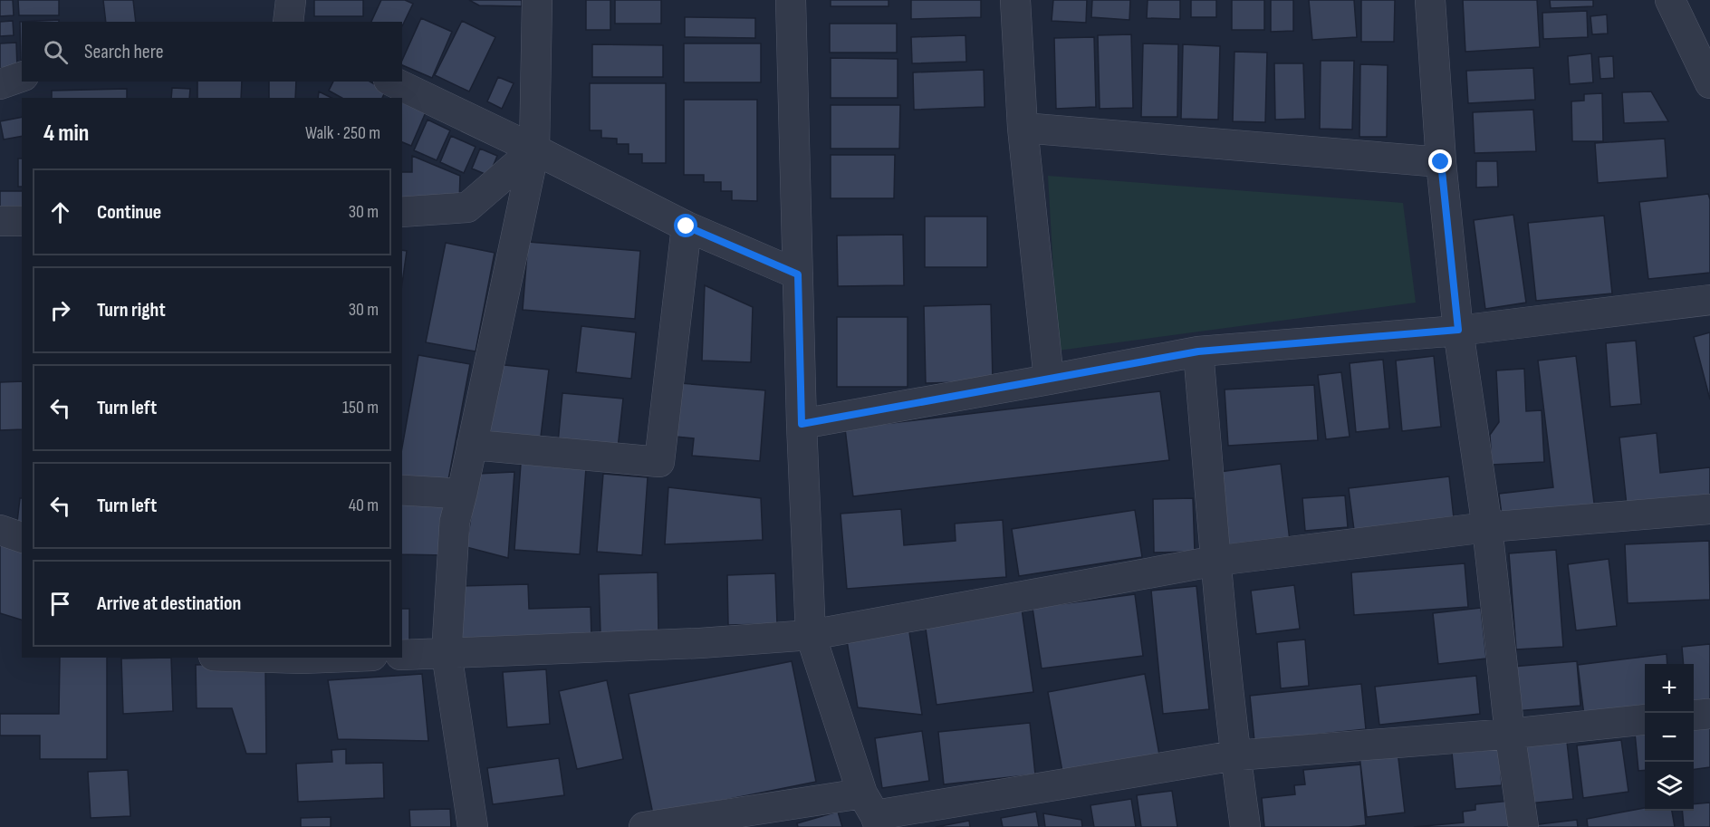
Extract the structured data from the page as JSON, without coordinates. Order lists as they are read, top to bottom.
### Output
{
  "page": {
    "search": "Search here",
    "heading": ["4 min", "Walk · 250 m"],
    "list": [
      ["Continue", "30 m"],
      ["Turn right", "30 m"],
      ["Turn left", "150 m"],
      ["Turn left", "40 m"],
      "Arrive at destination"
    ],
    "map_buttons": ["+", "−"]
  }
}
